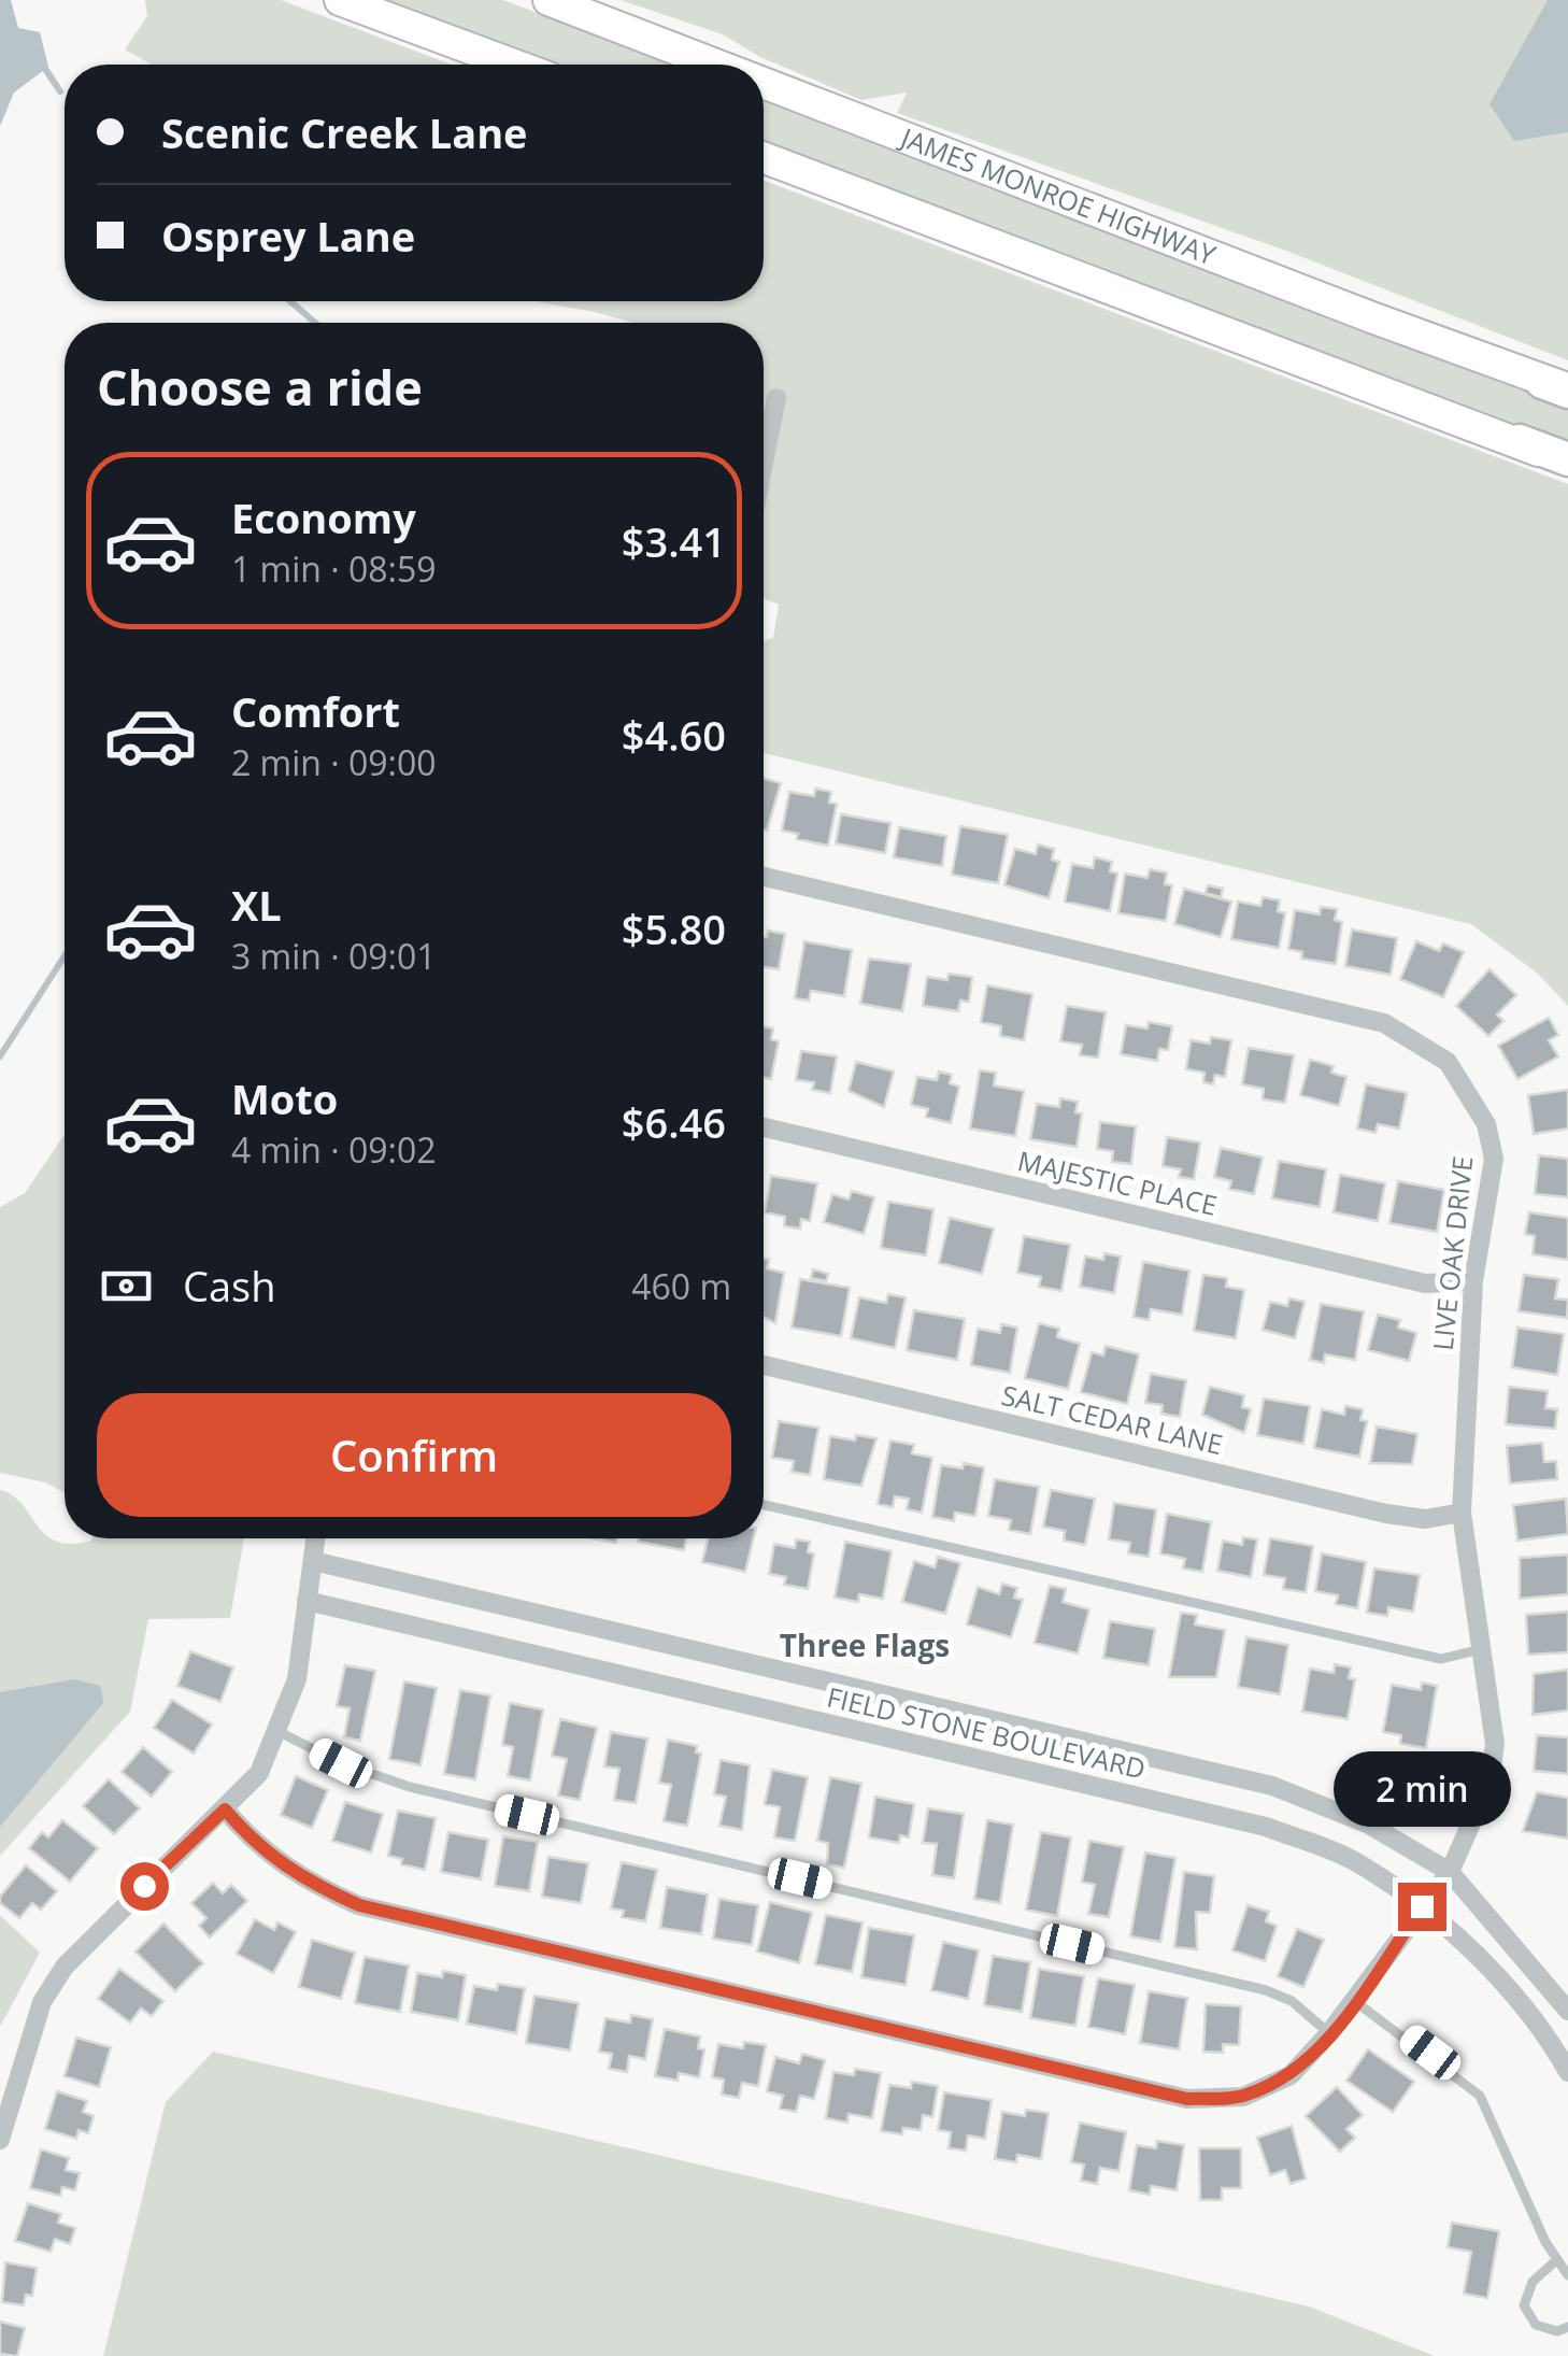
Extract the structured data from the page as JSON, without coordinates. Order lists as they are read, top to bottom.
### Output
{
  "streets": {
    "highway": ["JAMES MONROE HIGHWAY"],
    "street": [
      "MAJESTIC PLACE",
      "LIVE OAK DRIVE",
      "SALT CEDAR LANE",
      "FIELD STONE BOULEVARD"
    ]
  },
  "crossings": [
    ["MAJESTIC PLACE", "LIVE OAK DRIVE"],
    ["LIVE OAK DRIVE", "SALT CEDAR LANE"],
    ["LIVE OAK DRIVE", "FIELD STONE BOULEVARD"]
  ],
  "districts": ["Three Flags"],
  "page": {
    "banner": ["Scenic Creek Lane", "Osprey Lane"],
    "heading": "Choose a ride",
    "list": [
      {
        "name": "Economy",
        "note": "1 min · 08:59",
        "value": "$3.41"
      },
      {
        "name": "Comfort",
        "note": "2 min · 09:00",
        "value": "$4.60"
      },
      {
        "name": "XL",
        "note": "3 min · 09:01",
        "value": "$5.80"
      },
      {
        "name": "Moto",
        "note": "4 min · 09:02",
        "value": "$6.46"
      }
    ],
    "pay": ["Cash", "460 m"],
    "buttons": "Confirm",
    "bubble": "2 min"
  }
}
